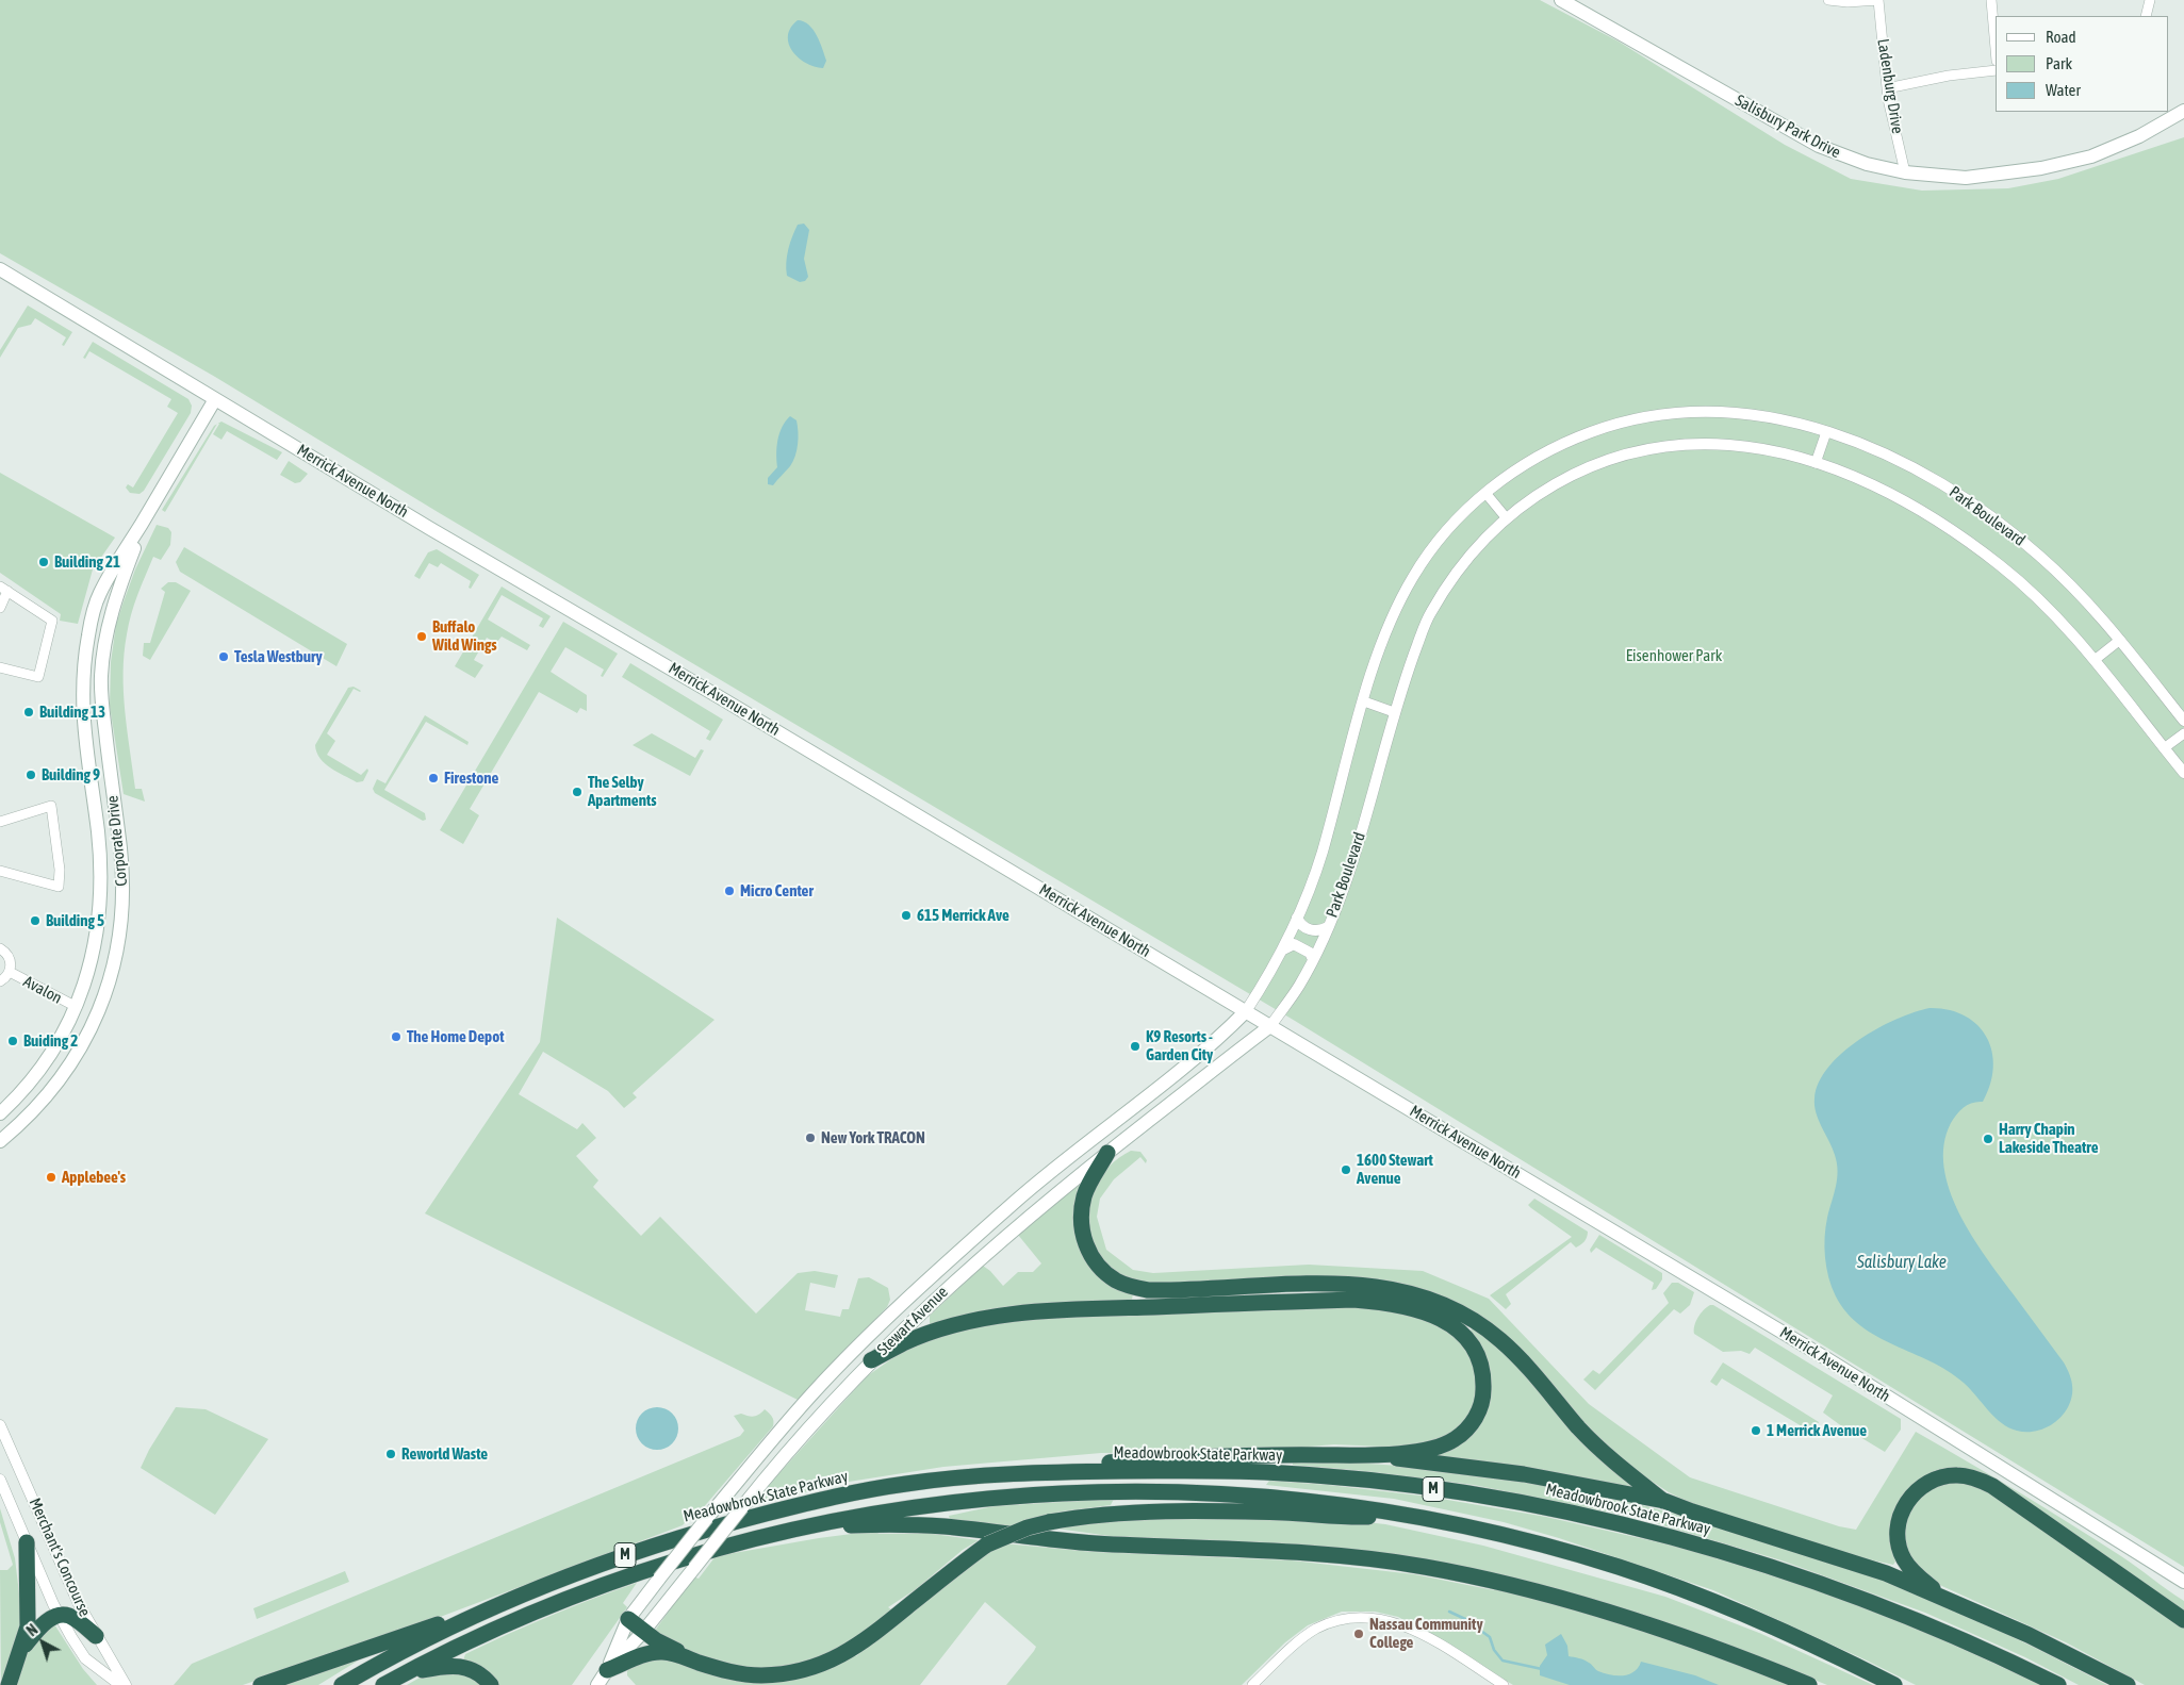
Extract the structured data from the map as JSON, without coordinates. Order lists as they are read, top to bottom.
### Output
{
  "streets": {
    "highway": ["Meadowbrook State Parkway", "M"],
    "main road": [
      "Salisbury Park Drive",
      "Merrick Avenue North",
      "Corporate Drive",
      "Stewart Avenue"
    ],
    "street": [
      "Ladenburg Drive",
      "Park Boulevard",
      "Avalon",
      "Merchant's Concourse"
    ]
  },
  "crossings": [
    ["Ladenburg Drive", "Salisbury Park Drive"],
    ["Merrick Avenue North", "Park Boulevard"],
    ["Merrick Avenue North", "Corporate Drive"],
    ["Merrick Avenue North", "Stewart Avenue"],
    ["Park Boulevard", "Stewart Avenue"],
    ["Corporate Drive", "Avalon"]
  ],
  "water": ["Salisbury Lake"],
  "parks": ["Eisenhower Park"],
  "places": [
    "Building 21",
    "Buffalo Wild Wings",
    "Tesla Westbury",
    "Building 13",
    "Building 9",
    "Firestone",
    "The Selby Apartments",
    "Micro Center",
    "615 Merrick Ave",
    "Building 5",
    "The Home Depot",
    "Buiding 2",
    "K9 Resorts - Garden City",
    "New York TRACON",
    "Harry Chapin Lakeside Theatre",
    "1600 Stewart Avenue",
    "Applebee's",
    "1 Merrick Avenue",
    "Reworld Waste",
    "Nassau Community College"
  ],
  "legend": ["Road", "Park", "Water"],
  "north": "top left"
}
